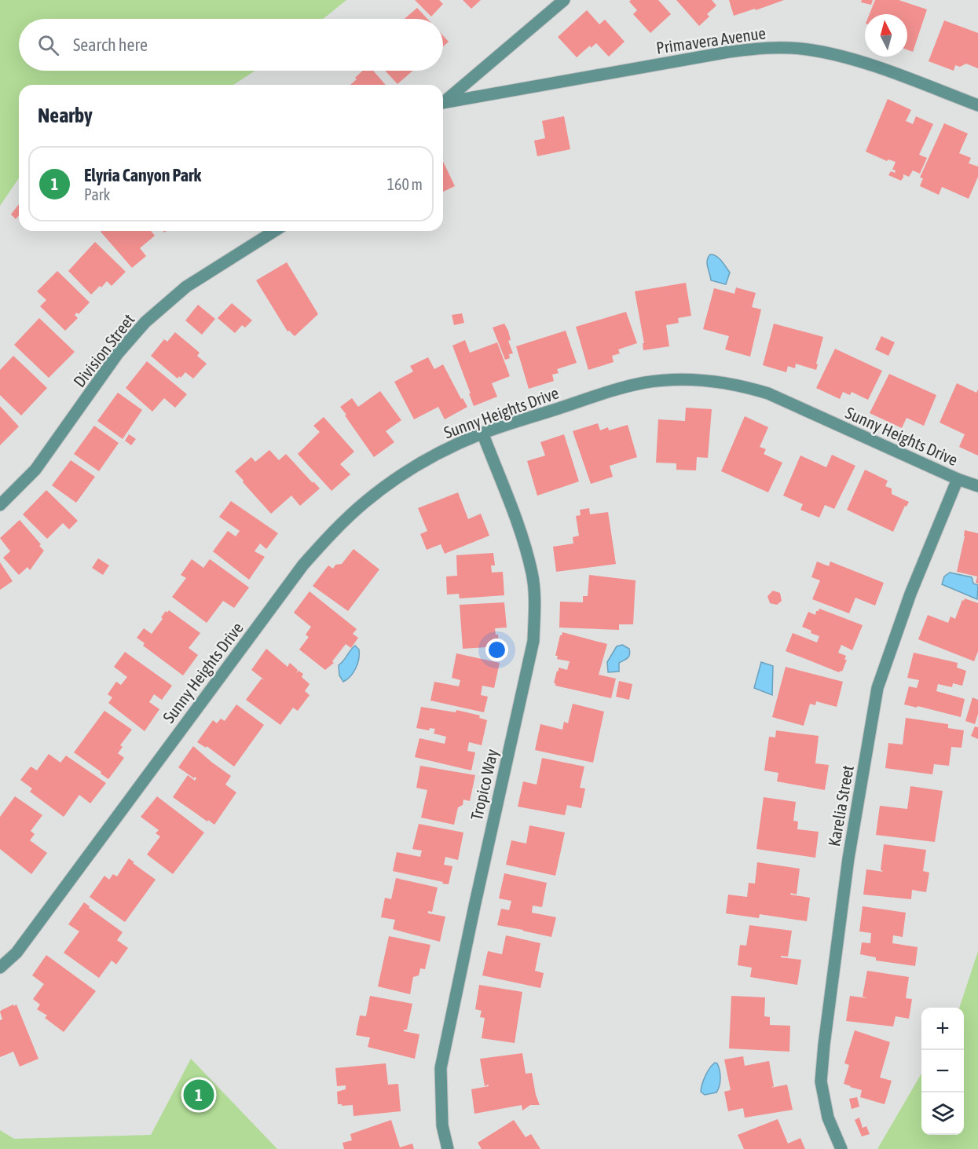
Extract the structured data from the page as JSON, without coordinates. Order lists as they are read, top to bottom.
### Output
{
  "streets": {
    "street": [
      "Primavera Avenue",
      "Division Street",
      "Sunny Heights Drive",
      "Tropico Way",
      "Karelia Street"
    ]
  },
  "crossings": [
    ["Sunny Heights Drive", "Tropico Way"],
    ["Sunny Heights Drive", "Karelia Street"]
  ],
  "north": "top",
  "page": {
    "search": "Search here",
    "heading": "Nearby",
    "list": [
      {
        "mark": "1",
        "name": "Elyria Canyon Park",
        "note": "Park",
        "value": "160 m"
      }
    ],
    "map_buttons": ["+", "−"],
    "pins": "1"
  }
}
